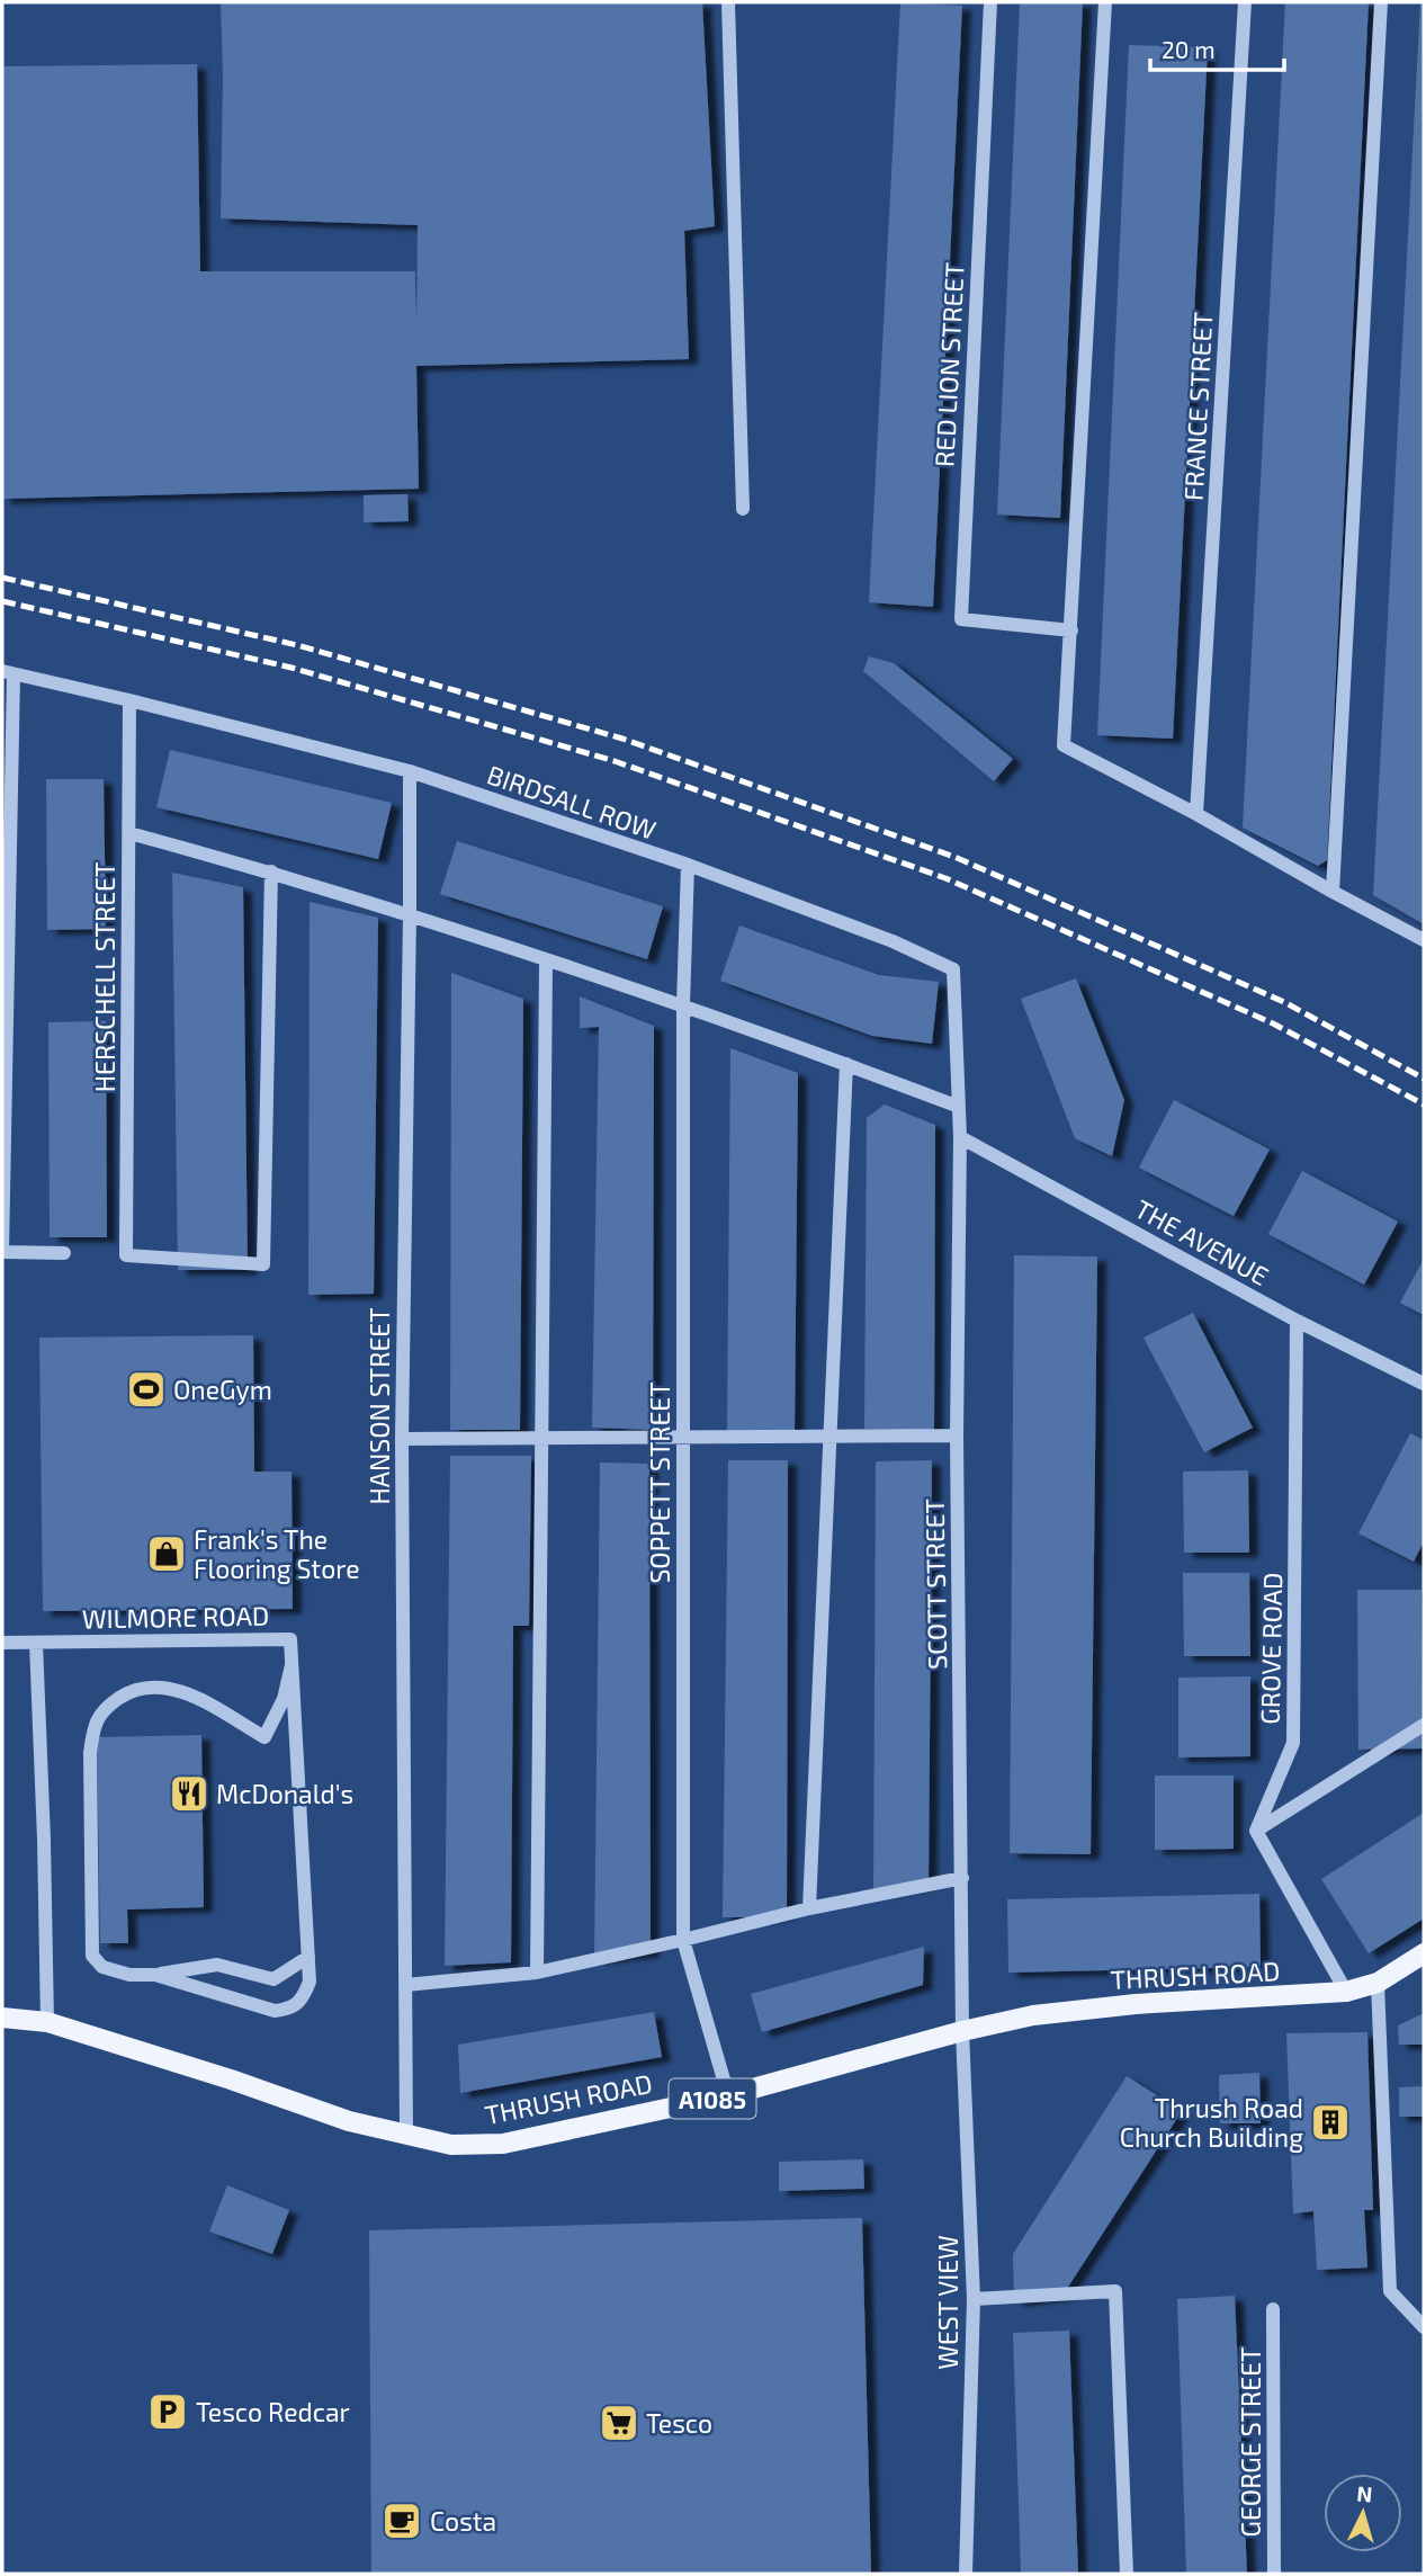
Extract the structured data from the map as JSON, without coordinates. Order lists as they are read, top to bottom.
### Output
{
  "streets": {
    "main road": ["THRUSH ROAD", "A1085"],
    "street": [
      "RED LION STREET",
      "FRANCE STREET",
      "BIRDSALL ROW",
      "HERSCHELL STREET",
      "THE AVENUE",
      "HANSON STREET",
      "SOPPETT STREET",
      "SCOTT STREET",
      "WILMORE ROAD",
      "GROVE ROAD",
      "WEST VIEW",
      "GEORGE STREET"
    ]
  },
  "crossings": [
    ["BIRDSALL ROW", "HERSCHELL STREET"],
    ["BIRDSALL ROW", "THE AVENUE"],
    ["BIRDSALL ROW", "HANSON STREET"],
    ["BIRDSALL ROW", "SOPPETT STREET"],
    ["BIRDSALL ROW", "SCOTT STREET"],
    ["THE AVENUE", "SCOTT STREET"],
    ["THE AVENUE", "GROVE ROAD"],
    ["HANSON STREET", "THRUSH ROAD"],
    ["SOPPETT STREET", "THRUSH ROAD"],
    ["SCOTT STREET", "THRUSH ROAD"],
    ["SCOTT STREET", "WEST VIEW"],
    ["THRUSH ROAD", "WEST VIEW"]
  ],
  "places": {
    "sports": ["OneGym"],
    "shop": ["Frank's The Flooring Store"],
    "restaurant": ["McDonald's"],
    "building": ["Thrush Road Church Building"],
    "parking": ["Tesco Redcar"],
    "supermarket": ["Tesco"],
    "cafe": ["Costa"]
  },
  "scale_bar": "20 m",
  "north": "top"
}
